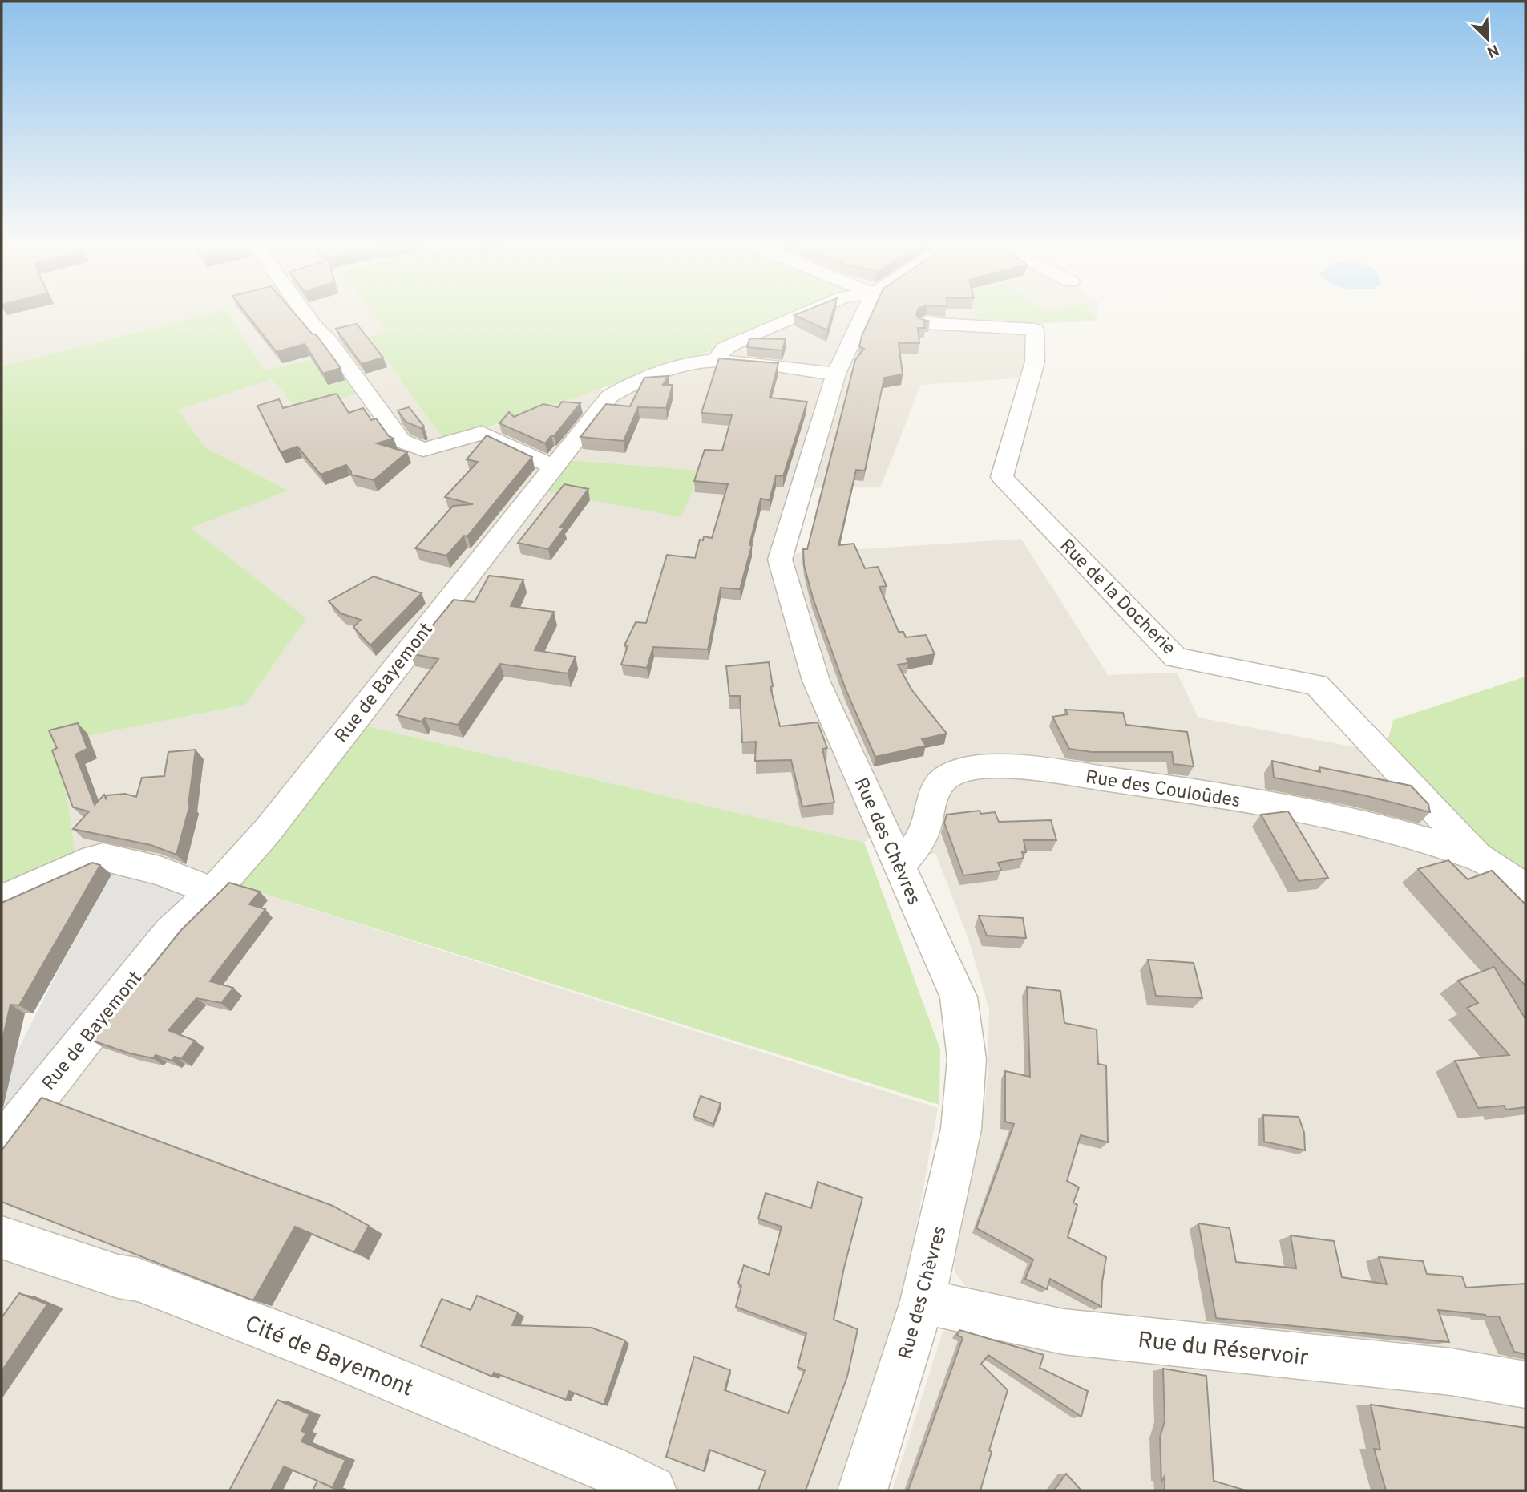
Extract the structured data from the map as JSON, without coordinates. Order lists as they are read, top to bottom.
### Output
{
  "streets": {
    "street": [
      "Rue de la Docherie",
      "Rue de Bayemont",
      "Rue des Couloûdes",
      "Rue des Chèvres",
      "Rue du Réservoir",
      "Cité de Bayemont"
    ]
  },
  "crossings": [
    ["Rue de la Docherie", "Rue des Couloûdes"],
    ["Rue de Bayemont", "Rue des Chèvres"],
    ["Rue des Couloûdes", "Rue des Chèvres"],
    ["Rue des Chèvres", "Rue du Réservoir"]
  ],
  "north": "bottom right"
}
